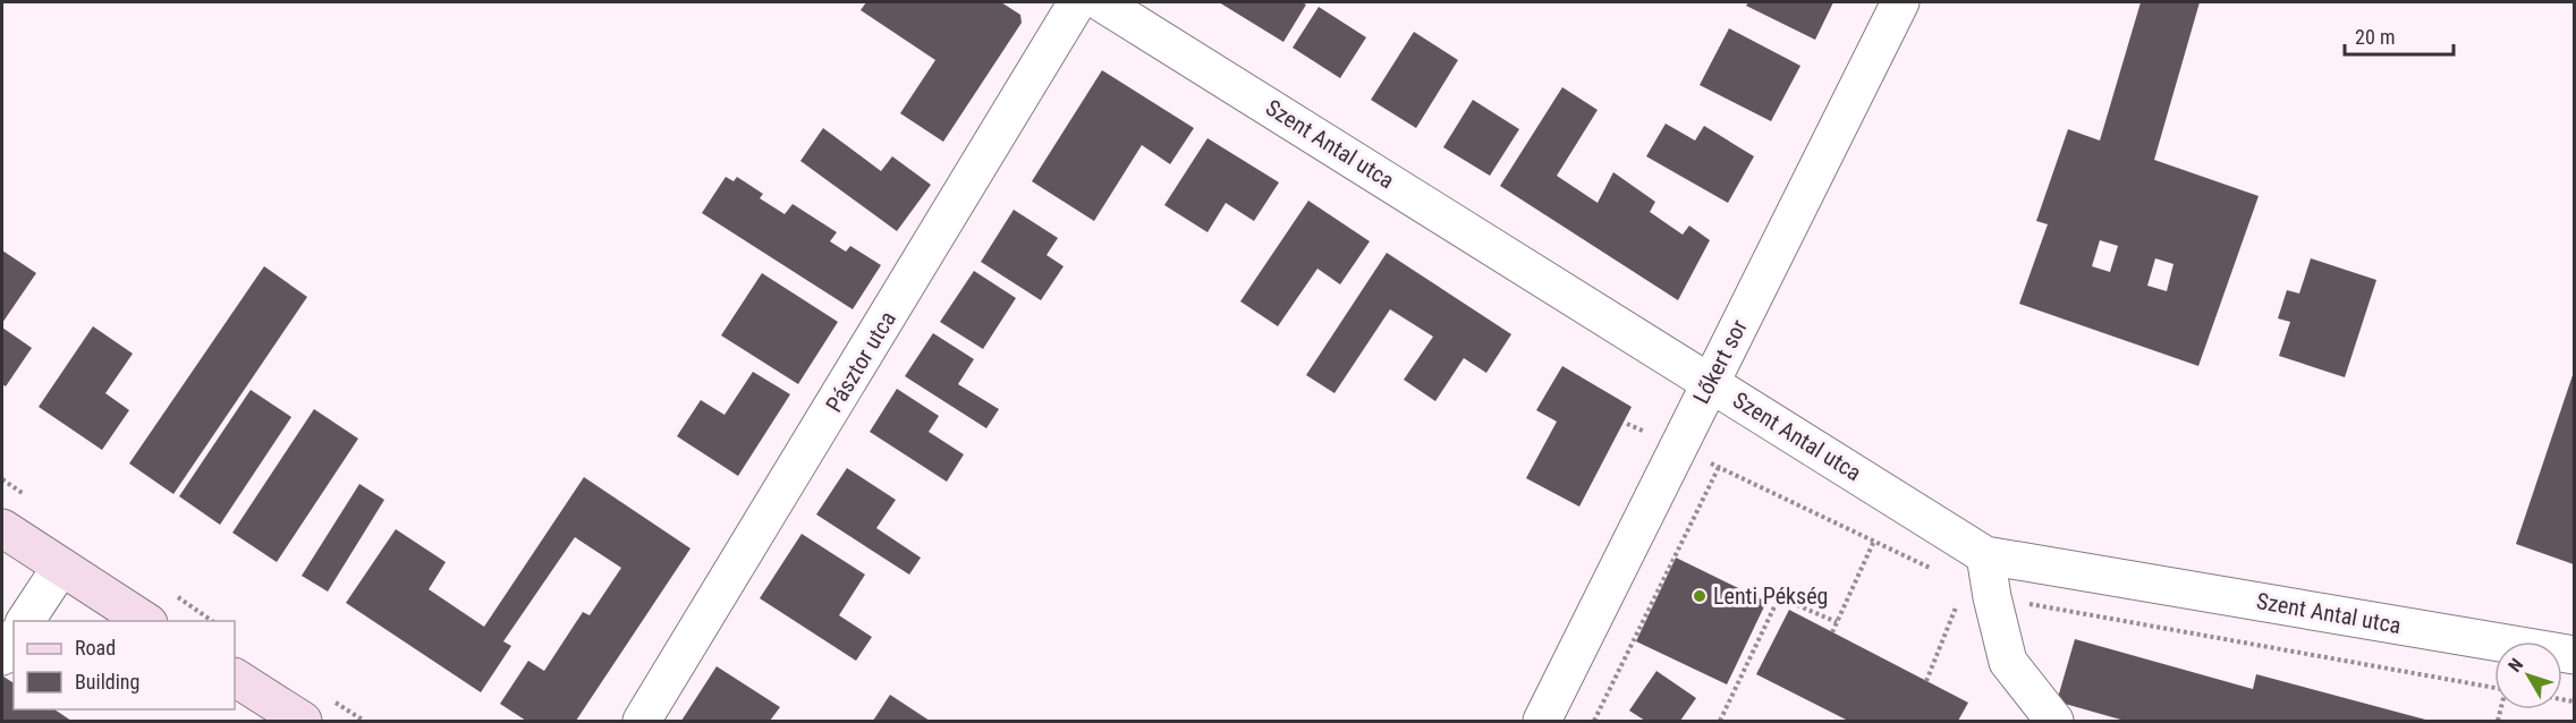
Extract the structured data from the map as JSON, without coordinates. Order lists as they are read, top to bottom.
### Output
{
  "streets": {
    "street": ["Szent Antal utca", "Pásztor utca", "Lőkert sor"]
  },
  "crossings": [
    ["Szent Antal utca", "Lőkert sor"]
  ],
  "places": ["Lenti Pékség"],
  "legend": ["Road", "Building"],
  "scale_bar": "20 m",
  "north": "top left"
}
